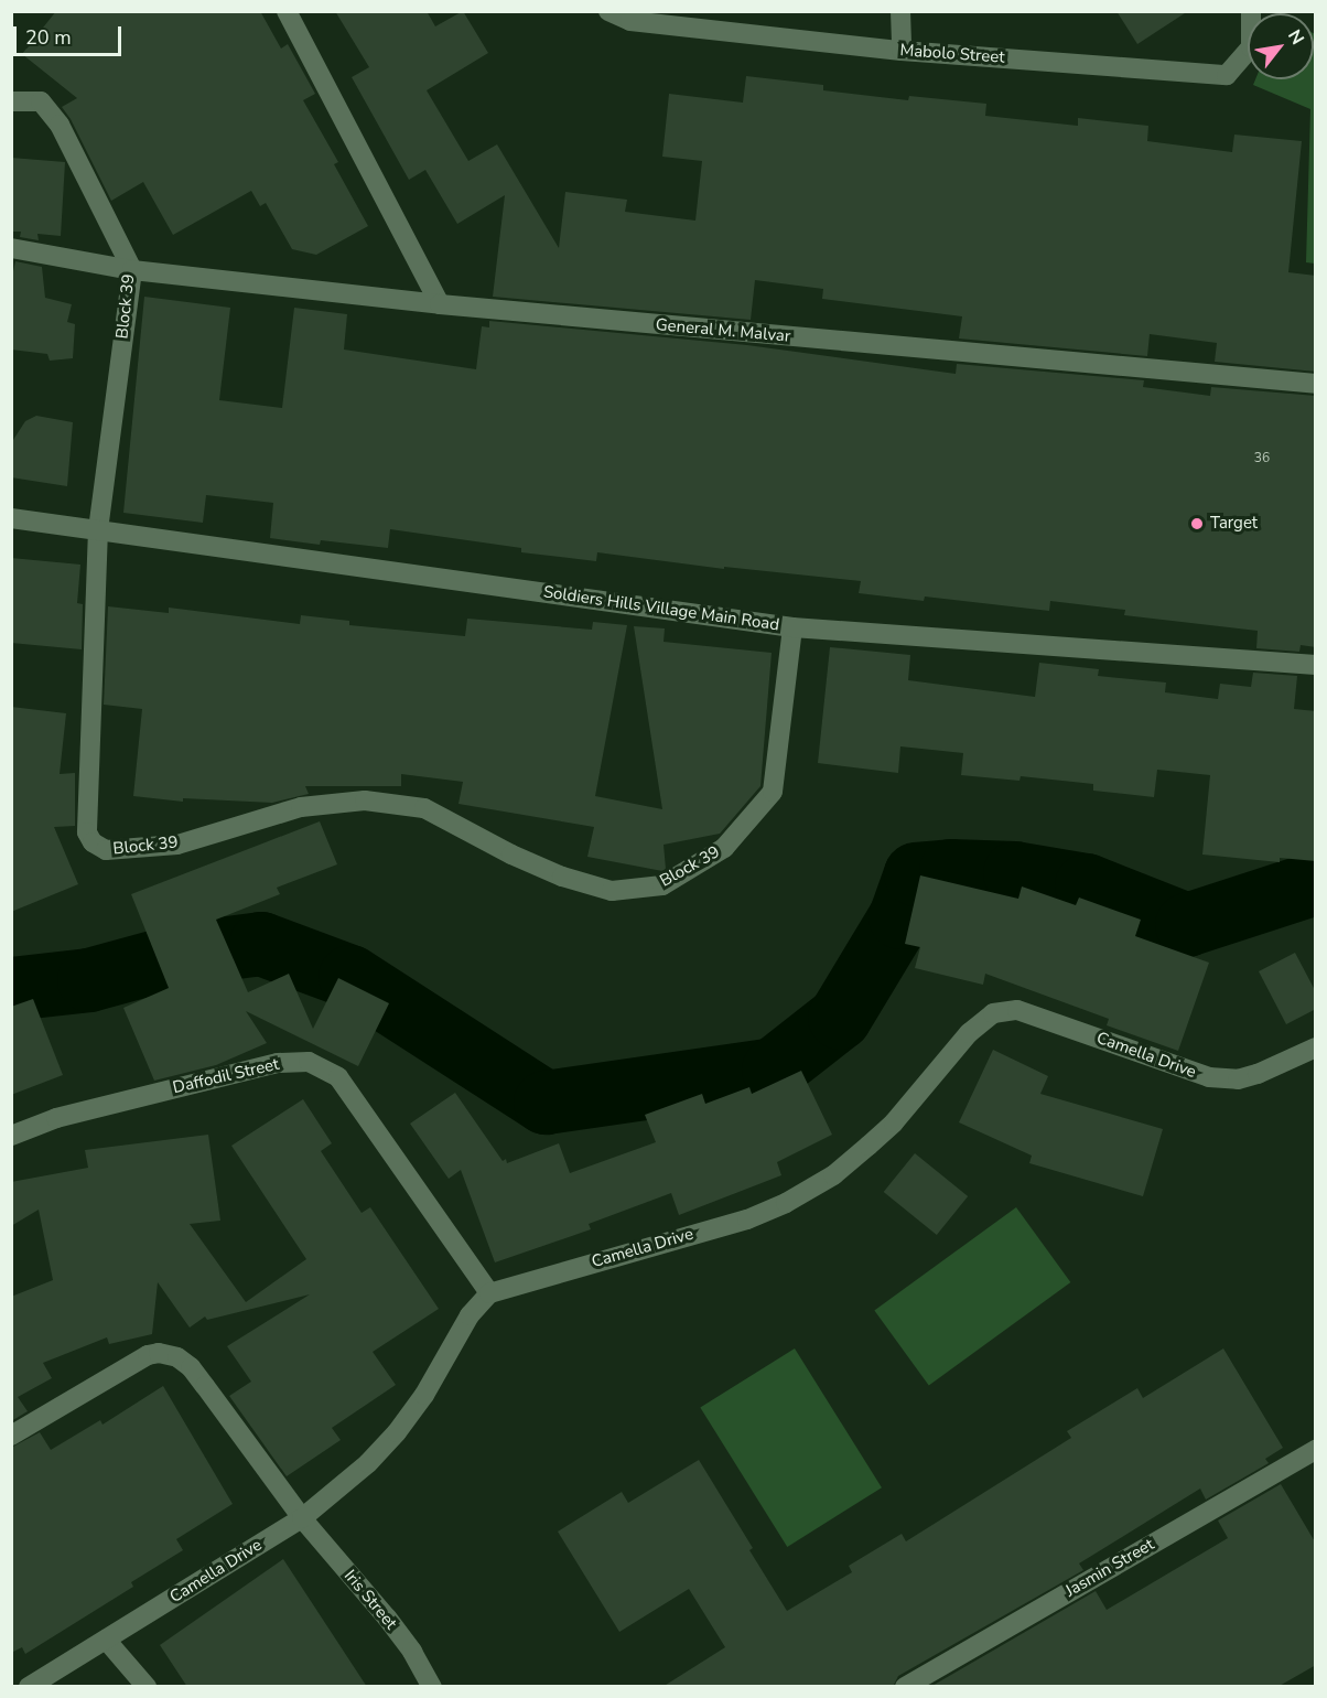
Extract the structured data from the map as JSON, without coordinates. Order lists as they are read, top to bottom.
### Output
{
  "streets": {
    "street": [
      "Mabolo Street",
      "Block 39",
      "General M. Malvar",
      "Soldiers Hills Village Main Road",
      "Camella Drive",
      "Daffodil Street",
      "Jasmin Street",
      "Iris Street"
    ]
  },
  "crossings": [
    ["Block 39", "General M. Malvar"],
    ["Block 39", "Soldiers Hills Village Main Road"],
    ["Camella Drive", "Daffodil Street"],
    ["Camella Drive", "Iris Street"]
  ],
  "places": ["Target"],
  "house_numbers": ["36"],
  "scale_bar": "20 m",
  "north": "top right"
}
